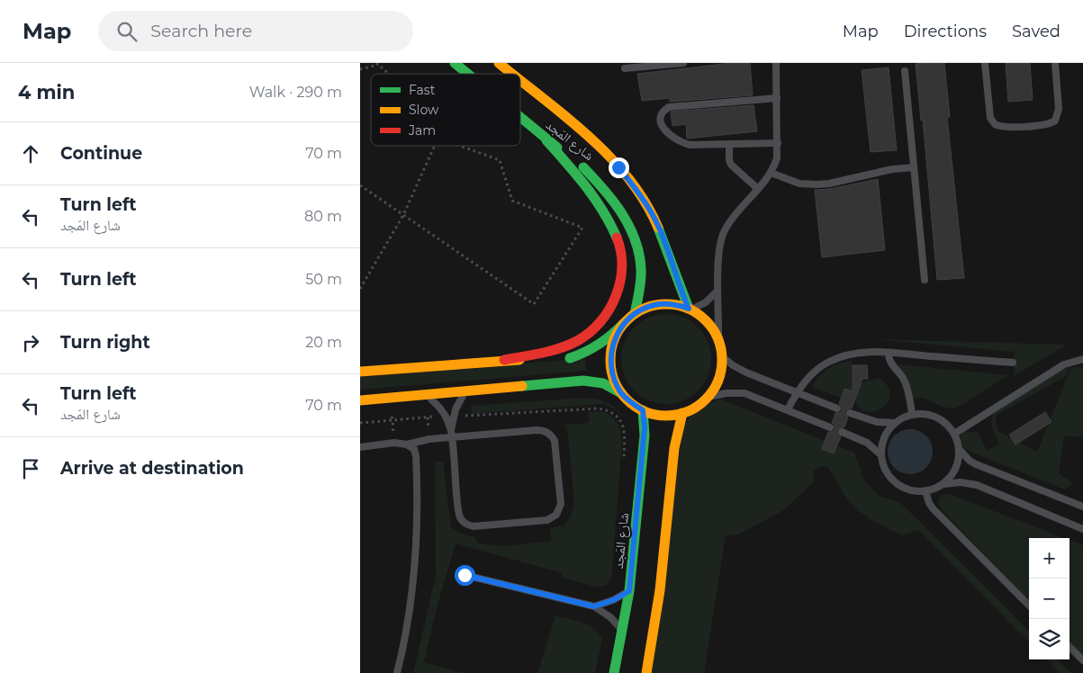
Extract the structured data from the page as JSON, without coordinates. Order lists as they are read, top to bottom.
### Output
{
  "streets": {
    "main road": ["شارع المَجد"]
  },
  "legend": ["Fast", "Slow", "Jam"],
  "page": {
    "header": "Map",
    "search": "Search here",
    "nav": ["Map", "Directions", "Saved"],
    "heading": ["4 min", "Walk · 290 m"],
    "list": [
      ["Continue", "70 m"],
      ["Turn left", "شارع المَجد", "80 m"],
      ["Turn left", "50 m"],
      ["Turn right", "20 m"],
      ["Turn left", "شارع المَجد", "70 m"],
      "Arrive at destination"
    ],
    "map_buttons": ["+", "−"]
  }
}
